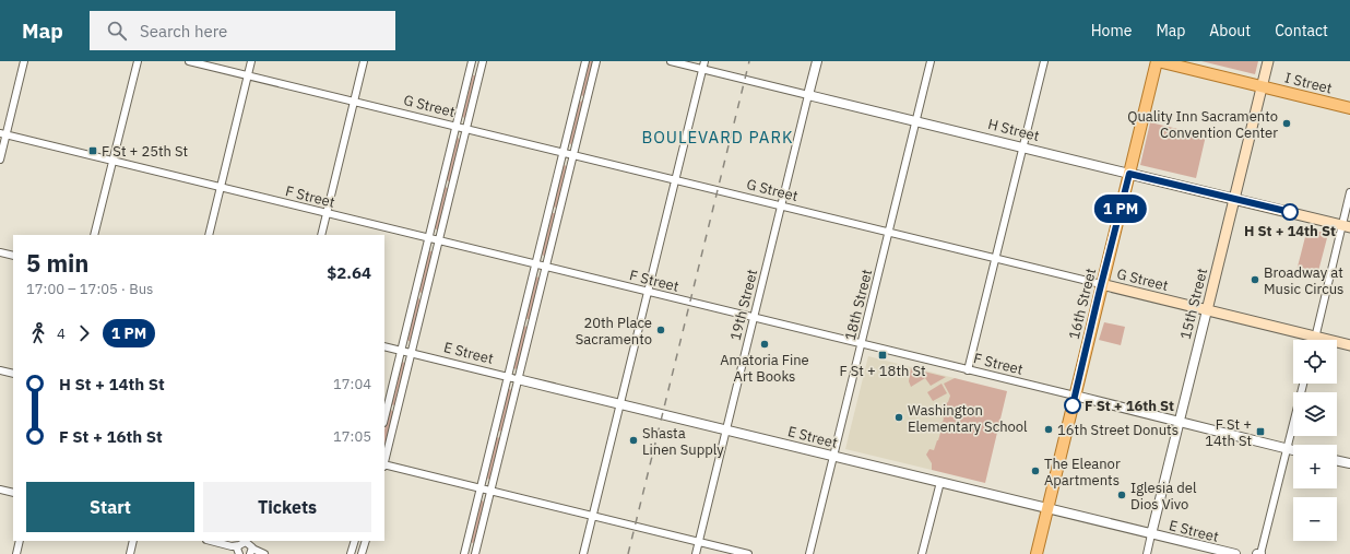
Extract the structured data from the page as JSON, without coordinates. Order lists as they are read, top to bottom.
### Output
{
  "streets": {
    "main road": [
      "I Street",
      "G Street",
      "H Street",
      "16th Street",
      "15th Street"
    ],
    "street": [
      "F Street",
      "19th Street",
      "18th Street",
      "E Street"
    ]
  },
  "crossings": [
    ["I Street", "16th Street"],
    ["I Street", "15th Street"],
    ["G Street", "16th Street"],
    ["G Street", "15th Street"],
    ["G Street", "19th Street"],
    ["G Street", "18th Street"],
    ["H Street", "16th Street"],
    ["H Street", "15th Street"],
    ["H Street", "19th Street"],
    ["H Street", "18th Street"],
    ["F Street", "16th Street"],
    ["F Street", "15th Street"],
    ["F Street", "19th Street"],
    ["F Street", "18th Street"],
    ["16th Street", "E Street"],
    ["15th Street", "E Street"],
    ["19th Street", "E Street"],
    ["18th Street", "E Street"]
  ],
  "districts": ["BOULEVARD PARK"],
  "places": {
    "other": [
      "Quality Inn Sacramento Convention Center",
      "H St + 14th St",
      "Broadway at Music Circus",
      "20th Place Sacramento",
      "Amatoria Fine Art Books",
      "F St + 16th St",
      "Washington Elementary School",
      "16th Street Donuts",
      "Shasta Linen Supply",
      "The Eleanor Apartments",
      "Iglesia del Dios Vivo"
    ],
    "transit": ["F St + 25th St", "F St + 18th St", "F St + 14th St"]
  },
  "page": {
    "header": "Map",
    "search": "Search here",
    "nav": [
      "Home",
      "Map",
      "About",
      "Contact"
    ],
    "on_map": "1 PM",
    "heading": ["5 min", "17:00 – 17:05 · Bus", "$2.64"],
    "legs": ["4", "1 PM"],
    "map_buttons": ["+", "−"],
    "list": [
      {
        "name": "H St + 14th St",
        "value": "17:04"
      },
      {
        "name": "F St + 16th St",
        "value": "17:05"
      }
    ],
    "buttons": ["Start", "Tickets"]
  }
}
